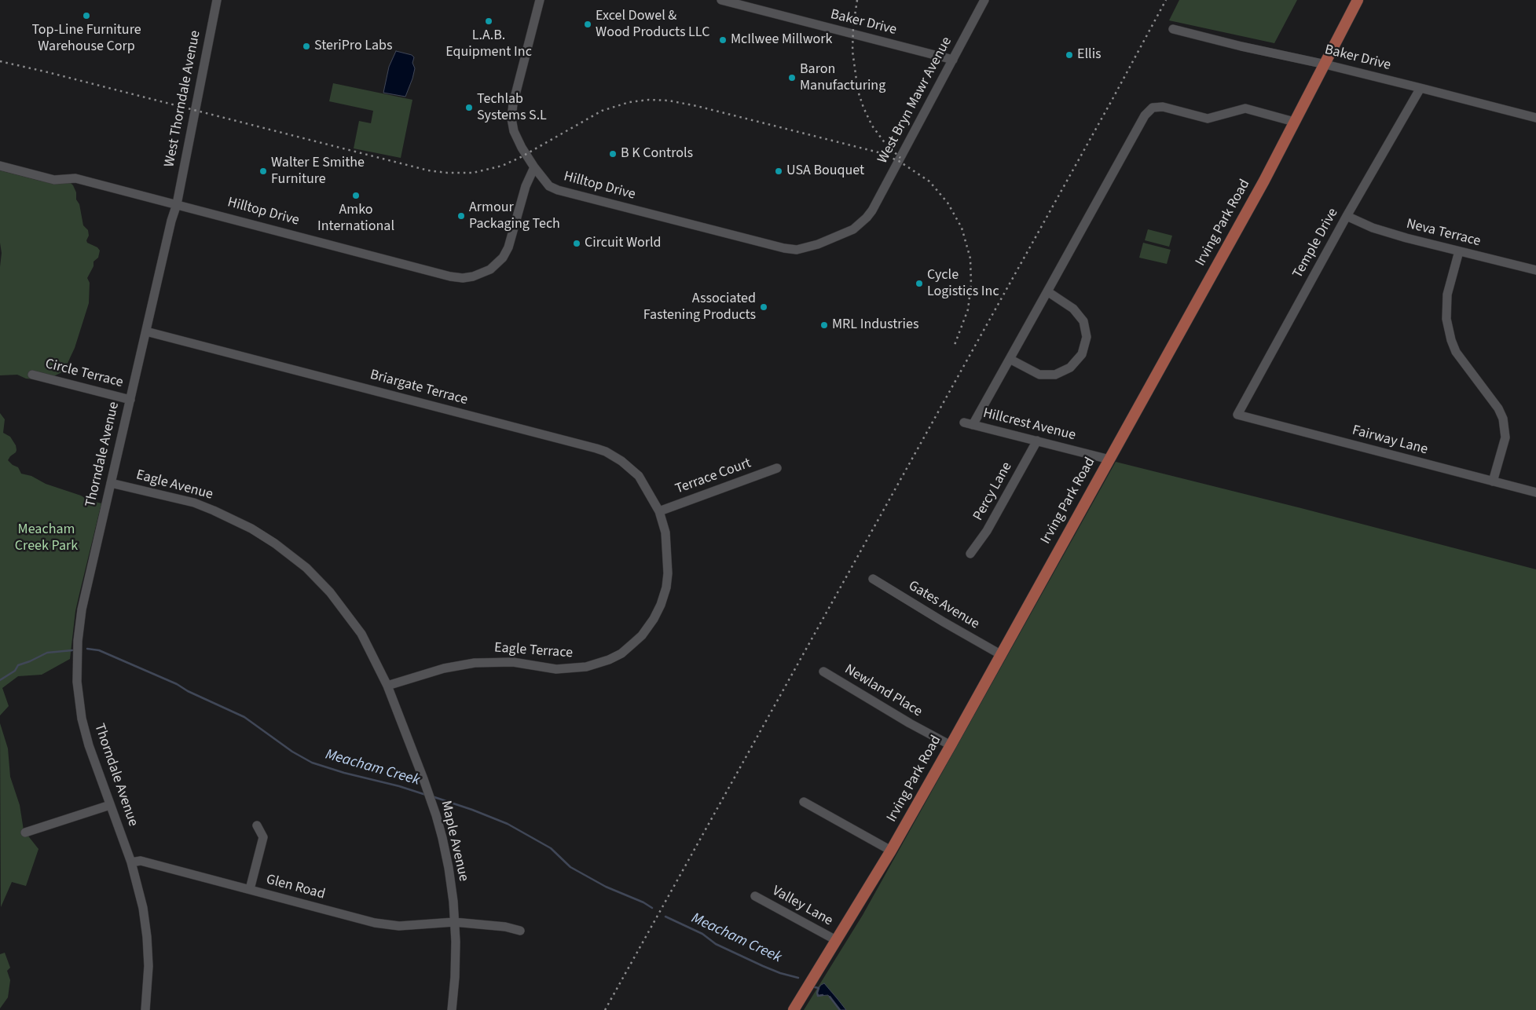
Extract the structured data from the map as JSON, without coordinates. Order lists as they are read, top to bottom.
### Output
{
  "streets": {
    "main road": ["Irving Park Road"],
    "street": [
      "Baker Drive",
      "West Thorndale Avenue",
      "West Bryn Mawr Avenue",
      "Hilltop Drive",
      "Neva Terrace",
      "Temple Drive",
      "Circle Terrace",
      "Briargate Terrace",
      "Hillcrest Avenue",
      "Fairway Lane",
      "Thorndale Avenue",
      "Terrace Court",
      "Eagle Avenue",
      "Percy Lane",
      "Gates Avenue",
      "Eagle Terrace",
      "Newland Place",
      "Maple Avenue",
      "Glen Road",
      "Valley Lane"
    ]
  },
  "crossings": [
    ["Baker Drive", "West Bryn Mawr Avenue"],
    ["Baker Drive", "Irving Park Road"],
    ["Baker Drive", "Temple Drive"],
    ["West Thorndale Avenue", "Hilltop Drive"],
    ["West Thorndale Avenue", "Thorndale Avenue"],
    ["West Bryn Mawr Avenue", "Hilltop Drive"],
    ["Hilltop Drive", "Thorndale Avenue"],
    ["Irving Park Road", "Hillcrest Avenue"],
    ["Irving Park Road", "Gates Avenue"],
    ["Irving Park Road", "Newland Place"],
    ["Irving Park Road", "Valley Lane"],
    ["Neva Terrace", "Temple Drive"],
    ["Temple Drive", "Fairway Lane"],
    ["Circle Terrace", "Thorndale Avenue"],
    ["Briargate Terrace", "Thorndale Avenue"],
    ["Briargate Terrace", "Terrace Court"],
    ["Briargate Terrace", "Eagle Terrace"],
    ["Hillcrest Avenue", "Percy Lane"],
    ["Thorndale Avenue", "Eagle Avenue"],
    ["Thorndale Avenue", "Glen Road"],
    ["Eagle Avenue", "Eagle Terrace"],
    ["Eagle Avenue", "Maple Avenue"],
    ["Eagle Terrace", "Maple Avenue"],
    ["Maple Avenue", "Glen Road"]
  ],
  "water": ["Meacham Creek"],
  "parks": ["Meacham Creek Park"],
  "places": [
    "Top-Line Furniture Warehouse Corp",
    "L.A.B. Equipment Inc",
    "Excel Dowel & Wood Products LLC",
    "McIlwee Millwork",
    "SteriPro Labs",
    "Ellis",
    "Baron Manufacturing",
    "Techlab Systems S.L",
    "B K Controls",
    "Walter E Smithe Furniture",
    "USA Bouquet",
    "Amko International",
    "Armour Packaging Tech",
    "Circuit World",
    "Cycle Logistics Inc",
    "Associated Fastening Products",
    "MRL Industries"
  ]
}
